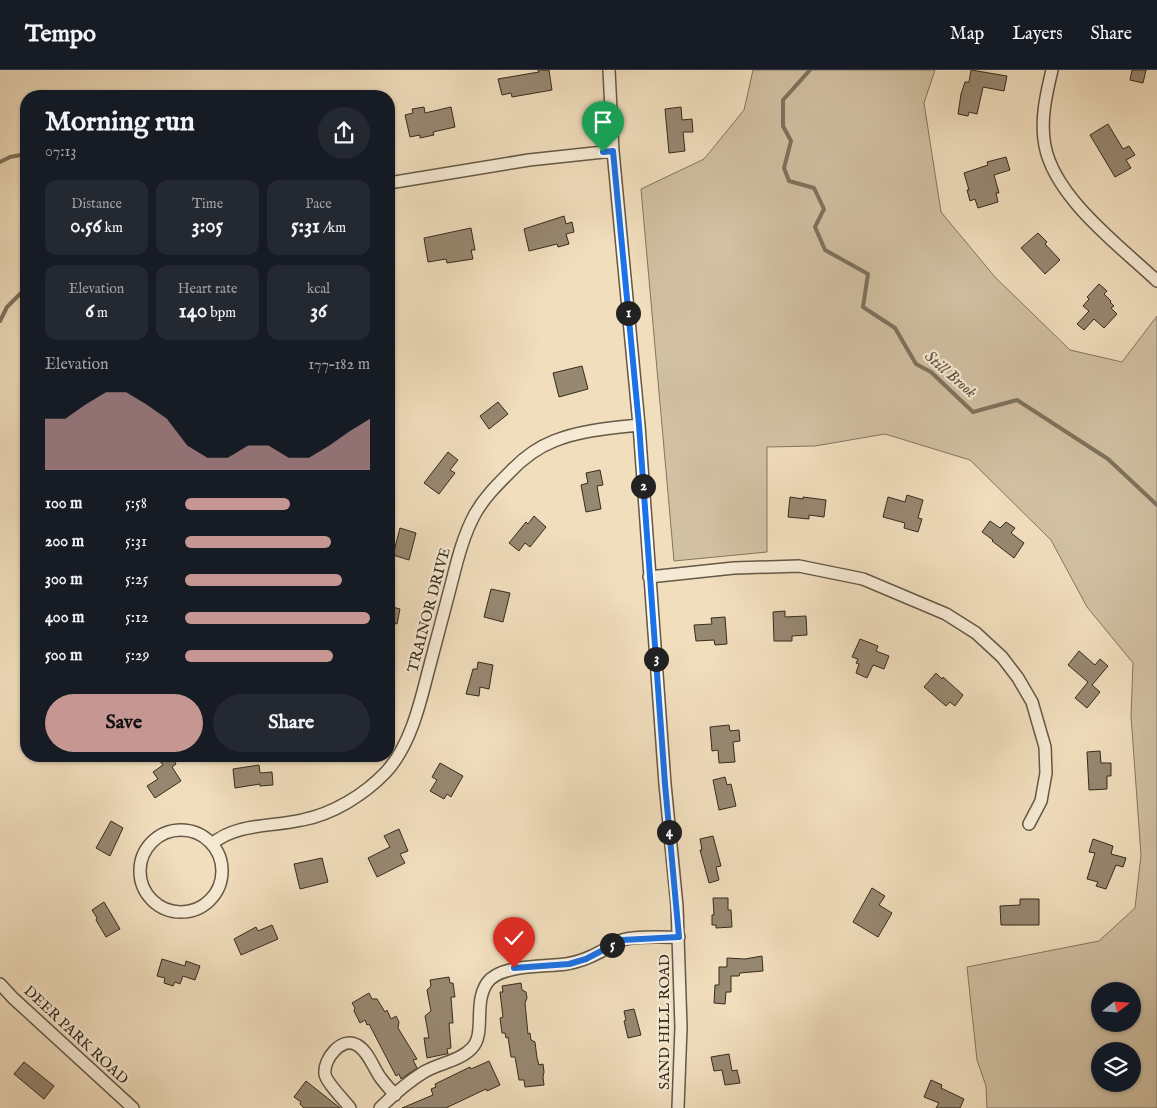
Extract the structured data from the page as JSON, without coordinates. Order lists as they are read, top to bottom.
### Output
{
  "streets": {
    "street": ["TRAINOR DRIVE", "SAND HILL ROAD", "DEER PARK ROAD"]
  },
  "crossings": [
    ["TRAINOR DRIVE", "SAND HILL ROAD"]
  ],
  "water": ["Still Brook"],
  "north": "right",
  "page": {
    "header": "Tempo",
    "nav": ["Map", "Layers", "Share"],
    "heading": ["Morning run", "07:13"],
    "stats": [
      ["Distance", "0.56 km"],
      ["Time", "3:05"],
      ["Pace", "5:31 /km"],
      ["Elevation", "6 m"],
      ["Heart rate", "140 bpm"],
      ["kcal", "36"]
    ],
    "pins": [
      "1",
      "2",
      "3",
      "4",
      "5"
    ],
    "chart": ["Elevation", "177–182 m"],
    "list": [
      {
        "name": "100 m",
        "note": "5:58"
      },
      {
        "name": "200 m",
        "note": "5:31"
      },
      {
        "name": "300 m",
        "note": "5:25"
      },
      {
        "name": "400 m",
        "note": "5:12"
      },
      {
        "name": "500 m",
        "note": "5:29"
      }
    ],
    "buttons": ["Save", "Share"]
  }
}
